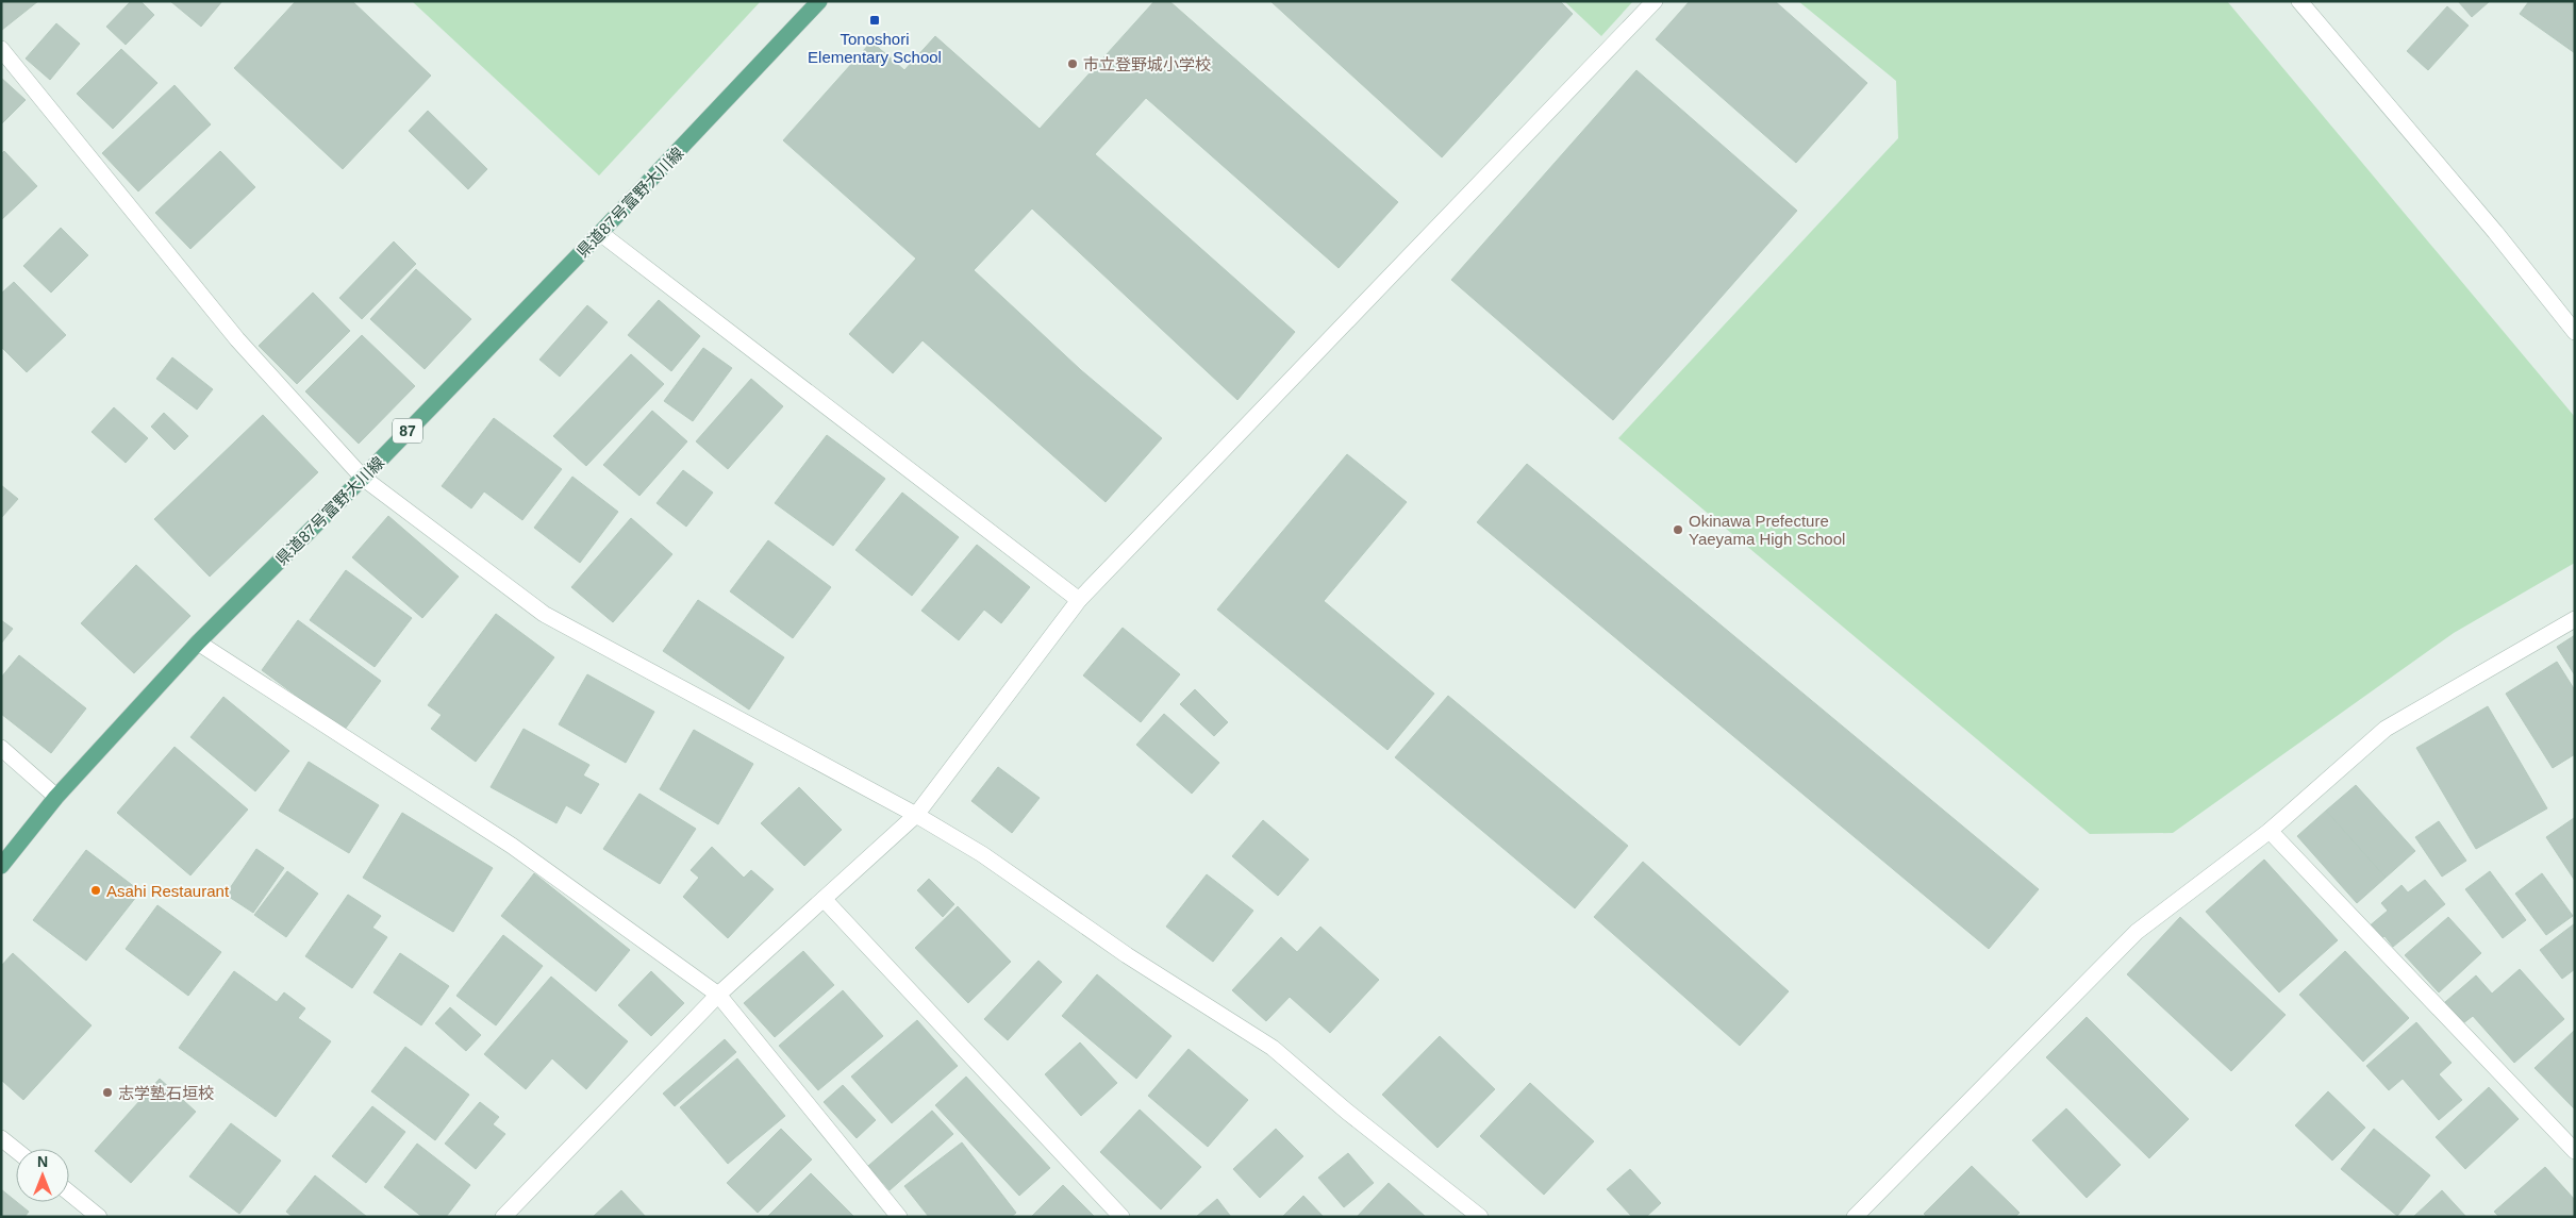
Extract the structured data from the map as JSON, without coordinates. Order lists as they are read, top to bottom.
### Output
{
  "streets": {
    "main road": ["県道87号富野大川線", "87"]
  },
  "places": {
    "transit": ["Tonoshori Elementary School"],
    "other": [
      "市立登野城小学校",
      "Okinawa Prefecture Yaeyama High School",
      "Asahi Restaurant",
      "志学塾石垣校"
    ]
  },
  "north": "top"
}
